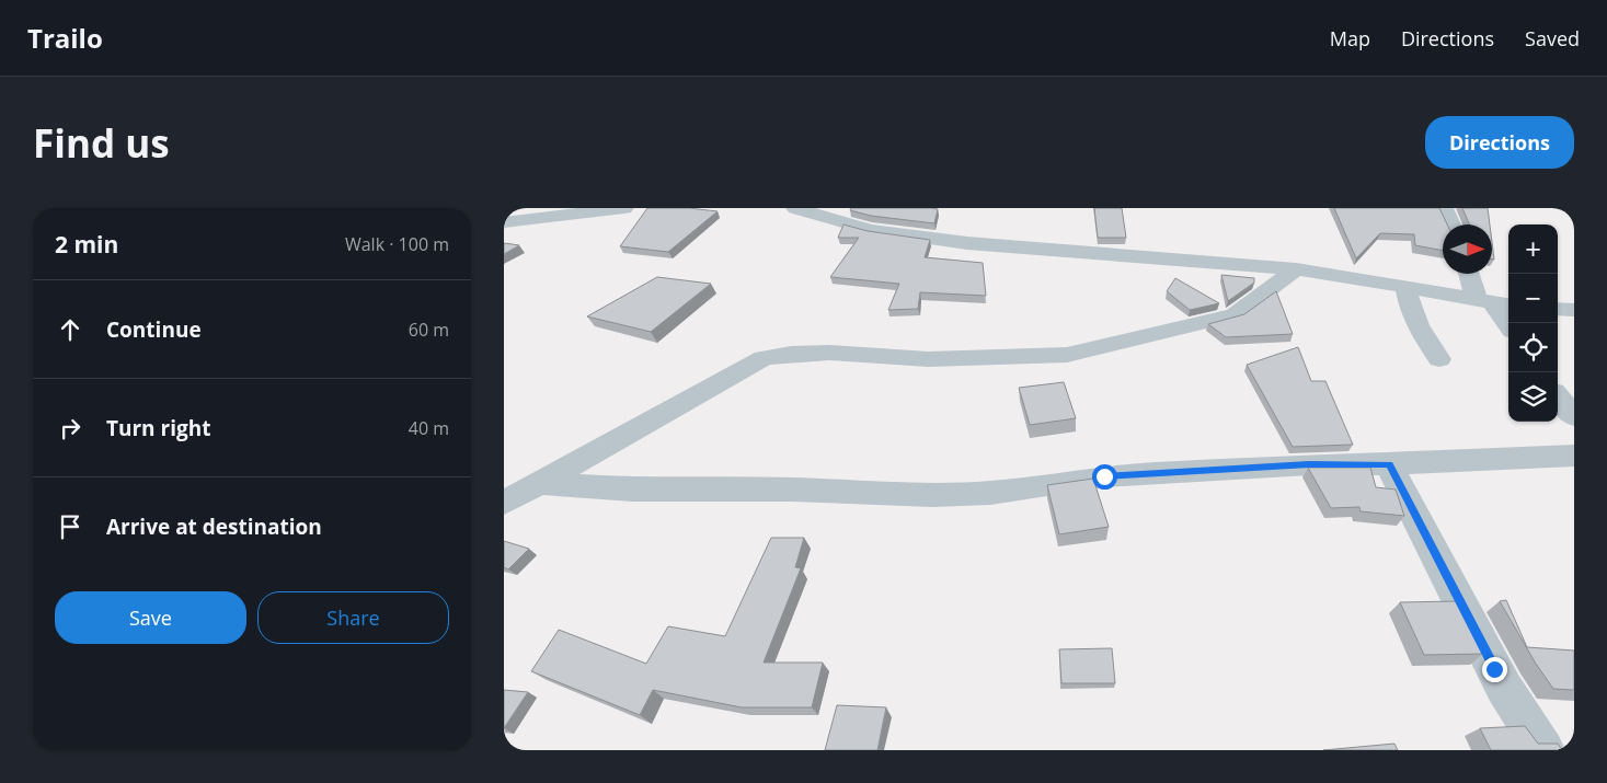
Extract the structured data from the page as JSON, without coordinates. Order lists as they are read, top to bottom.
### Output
{
  "north": "right",
  "page": {
    "header": "Trailo",
    "nav": ["Map", "Directions", "Saved"],
    "buttons": [
      "Directions",
      ["Save", "Share"]
    ],
    "title": "Find us",
    "heading": ["2 min", "Walk · 100 m"],
    "map_buttons": ["+", "−"],
    "list": [
      ["Continue", "60 m"],
      ["Turn right", "40 m"],
      "Arrive at destination"
    ]
  }
}
